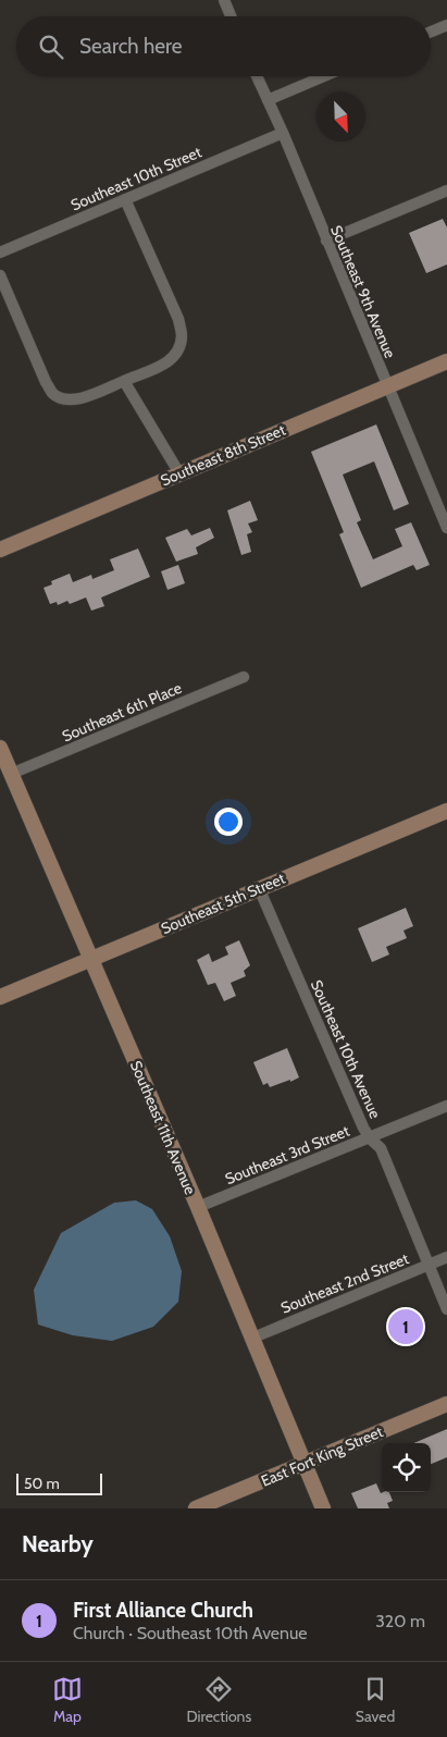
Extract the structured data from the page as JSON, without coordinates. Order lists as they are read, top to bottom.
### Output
{
  "streets": {
    "street": [
      "Southeast 10th Street",
      "Southeast 9th Avenue",
      "Southeast 8th Street",
      "Southeast 6th Place",
      "Southeast 5th Street",
      "Southeast 10th Avenue",
      "Southeast 11th Avenue",
      "Southeast 3rd Street",
      "Southeast 2nd Street",
      "East Fort King Street"
    ]
  },
  "crossings": [
    ["Southeast 10th Street", "Southeast 9th Avenue"],
    ["Southeast 9th Avenue", "Southeast 8th Street"],
    ["Southeast 6th Place", "Southeast 11th Avenue"],
    ["Southeast 5th Street", "Southeast 10th Avenue"],
    ["Southeast 5th Street", "Southeast 11th Avenue"],
    ["Southeast 10th Avenue", "Southeast 3rd Street"],
    ["Southeast 10th Avenue", "Southeast 2nd Street"],
    ["Southeast 11th Avenue", "Southeast 3rd Street"],
    ["Southeast 11th Avenue", "Southeast 2nd Street"],
    ["Southeast 11th Avenue", "East Fort King Street"]
  ],
  "scale_bar": "50 m",
  "north": "bottom right",
  "page": {
    "search": "Search here",
    "pins": "1",
    "scale": "50 m",
    "heading": "Nearby",
    "list": [
      {
        "mark": "1",
        "name": "First Alliance Church",
        "note": "Church · Southeast 10th Avenue",
        "value": "320 m"
      }
    ],
    "nav": ["Map", "Directions", "Saved"]
  }
}
